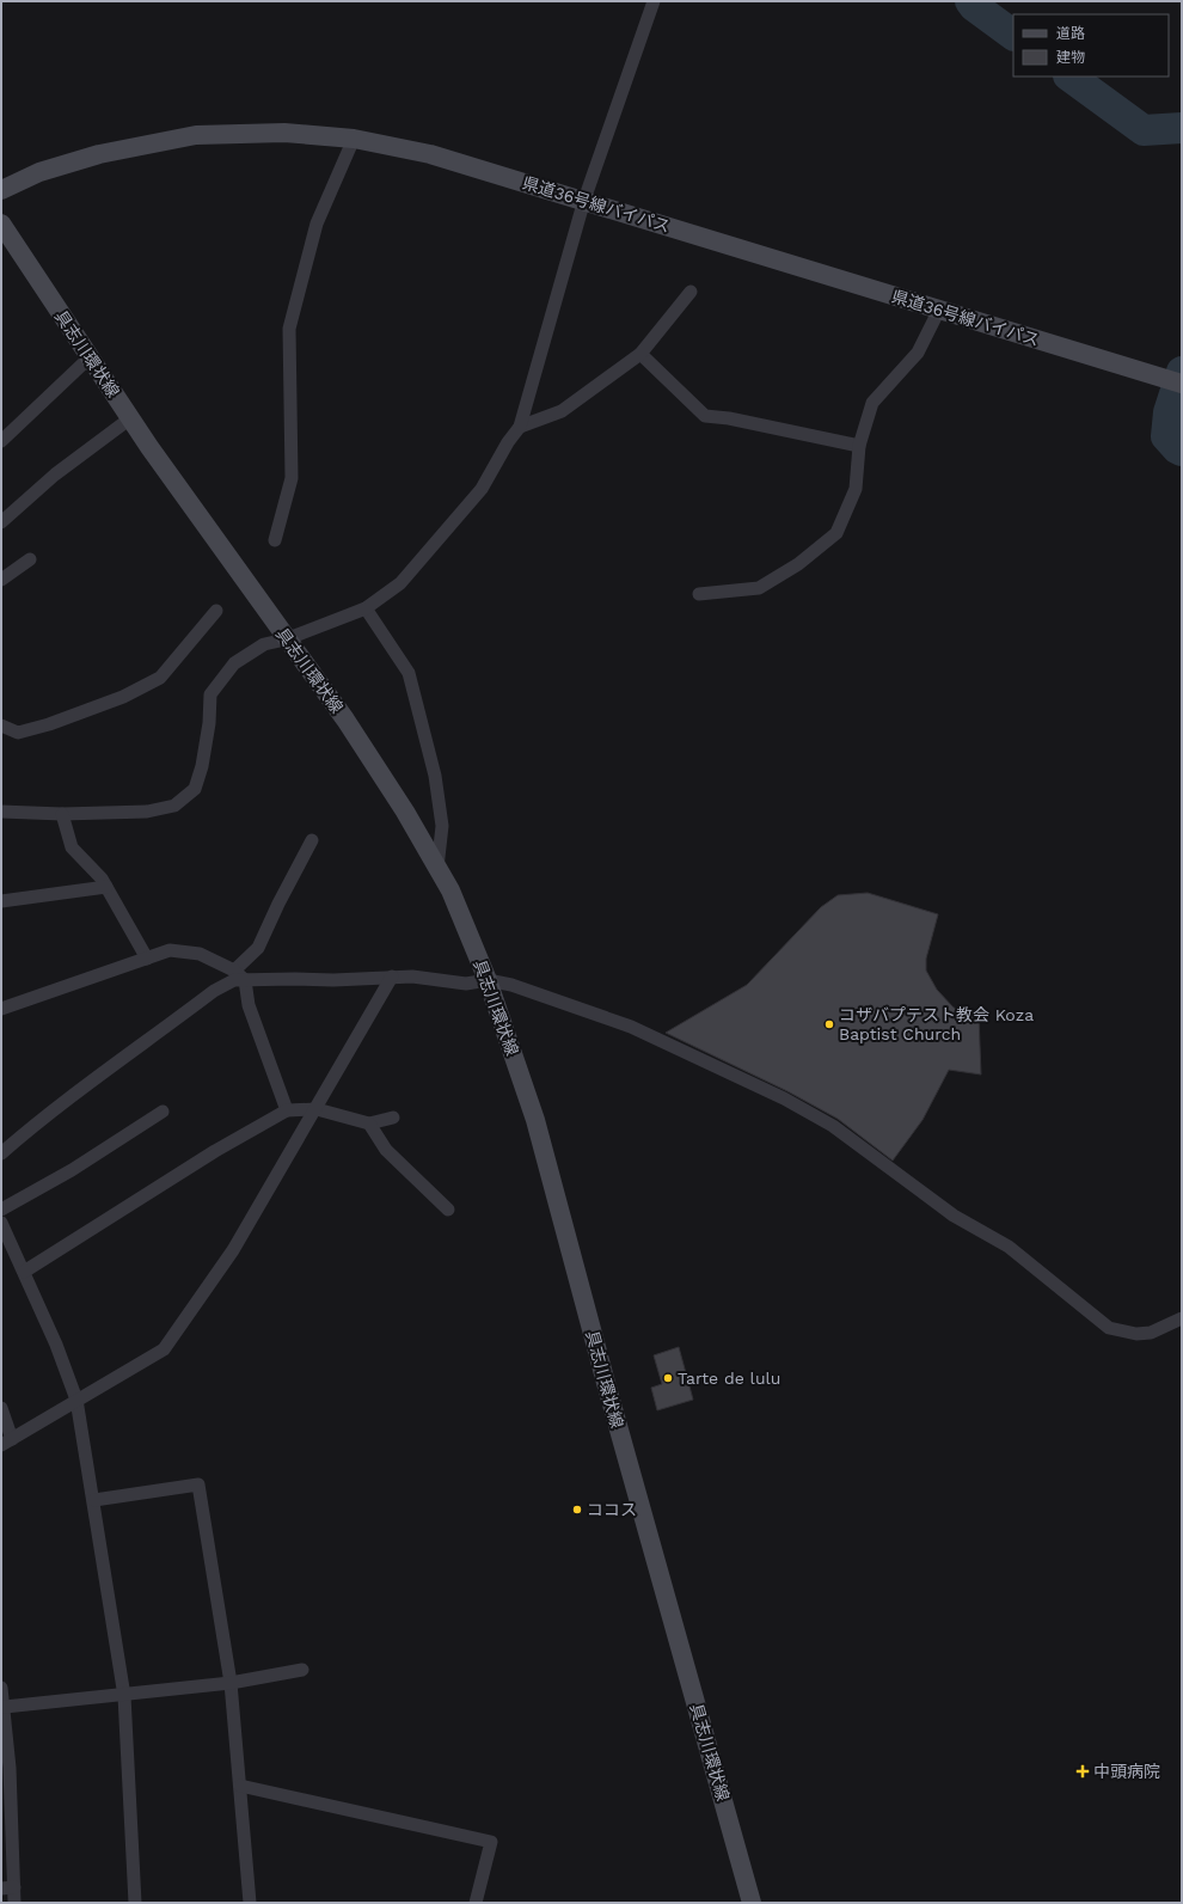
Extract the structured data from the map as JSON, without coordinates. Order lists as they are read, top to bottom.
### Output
{
  "streets": {
    "main road": ["県道36号線バイパス", "具志川環状線"]
  },
  "places": {
    "other": ["コザバプテスト教会 Koza Baptist Church", "Tarte de lulu", "ココス"],
    "health": ["中頭病院"]
  },
  "legend": ["道路", "建物"]
}
